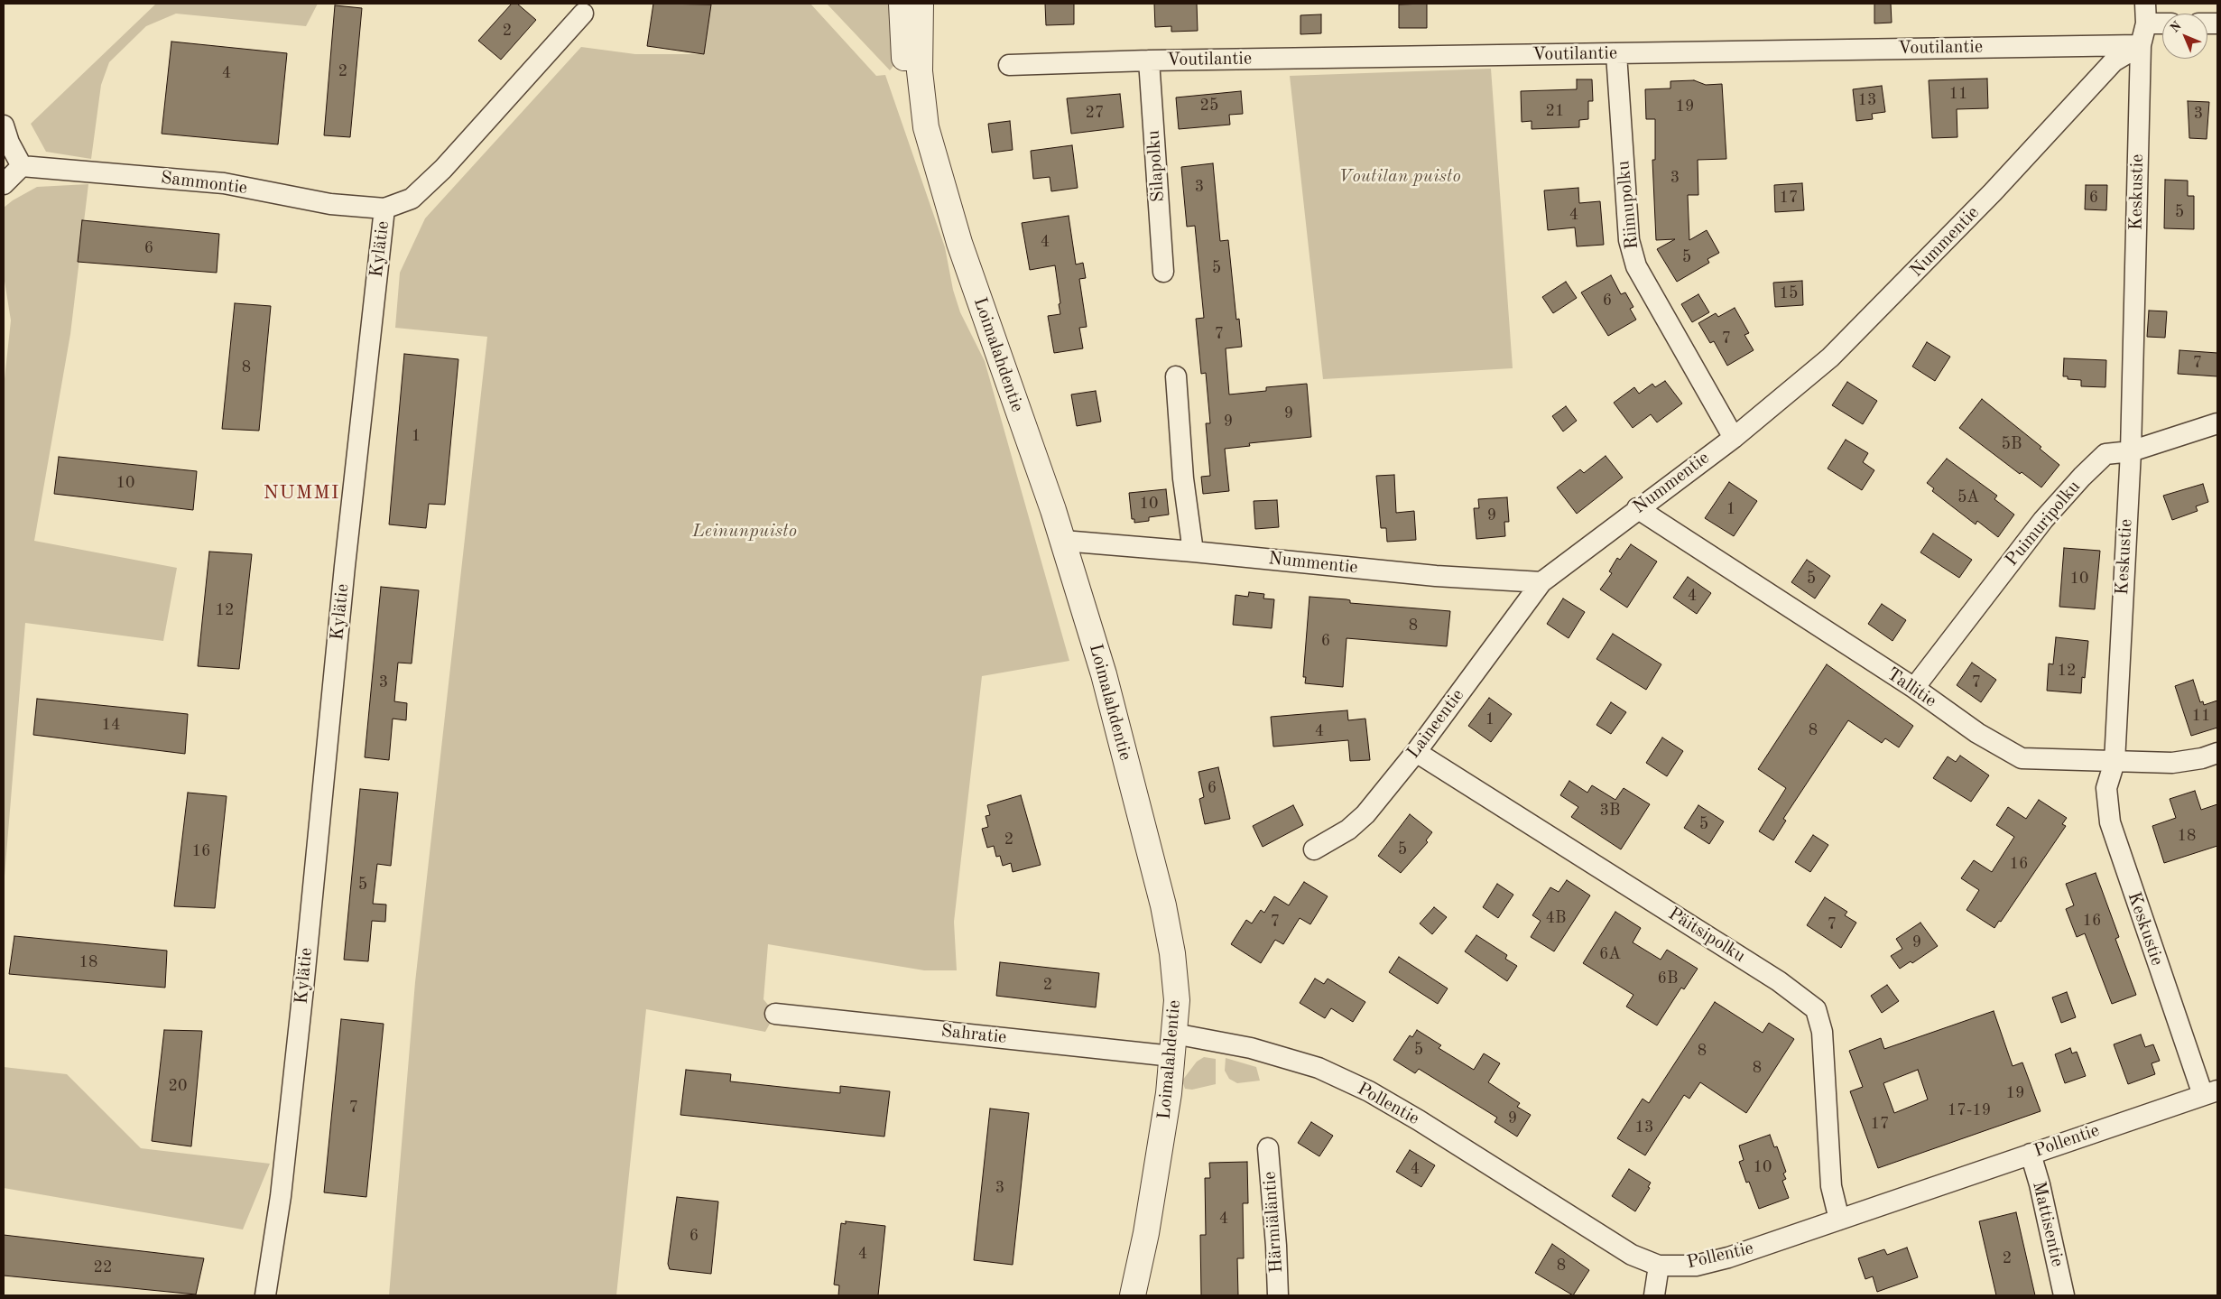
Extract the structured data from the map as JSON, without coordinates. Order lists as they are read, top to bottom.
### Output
{
  "streets": {
    "street": [
      "Voutilantie",
      "Silapolku",
      "Sammontie",
      "Keskustie",
      "Riimupolku",
      "Nummentie",
      "Kylätie",
      "Loimalahdentie",
      "Puimuripolku",
      "Tallitie",
      "Laineentie",
      "Päitsipolku",
      "Sahratie",
      "Pollentie",
      "Härmiäläntie",
      "Mattisentie"
    ]
  },
  "crossings": [
    ["Voutilantie", "Silapolku"],
    ["Voutilantie", "Keskustie"],
    ["Voutilantie", "Riimupolku"],
    ["Voutilantie", "Nummentie"],
    ["Sammontie", "Kylätie"],
    ["Keskustie", "Nummentie"],
    ["Keskustie", "Puimuripolku"],
    ["Keskustie", "Tallitie"],
    ["Keskustie", "Pollentie"],
    ["Riimupolku", "Nummentie"],
    ["Nummentie", "Loimalahdentie"],
    ["Nummentie", "Tallitie"],
    ["Nummentie", "Laineentie"],
    ["Loimalahdentie", "Sahratie"],
    ["Loimalahdentie", "Pollentie"],
    ["Puimuripolku", "Tallitie"],
    ["Laineentie", "Päitsipolku"],
    ["Päitsipolku", "Pollentie"],
    ["Sahratie", "Pollentie"],
    ["Pollentie", "Mattisentie"]
  ],
  "districts": ["NUMMI"],
  "parks": ["Voutilan puisto", "Leinunpuisto"],
  "house_numbers": [
    "2",
    "2",
    "4",
    "11",
    "13",
    "25",
    "19",
    "21",
    "27",
    "3",
    "3",
    "3",
    "17",
    "6",
    "5",
    "4",
    "4",
    "6",
    "5",
    "5",
    "15",
    "6",
    "7",
    "7",
    "7",
    "8",
    "9",
    "9",
    "1",
    "5B",
    "10",
    "5A",
    "10",
    "1",
    "9",
    "5",
    "10",
    "4",
    "12",
    "8",
    "6",
    "12",
    "3",
    "7",
    "11",
    "1",
    "14",
    "8",
    "4",
    "6",
    "3B",
    "5",
    "18",
    "2",
    "5",
    "16",
    "16",
    "5",
    "4B",
    "16",
    "7",
    "7",
    "9",
    "6A",
    "18",
    "6B",
    "2",
    "5",
    "8",
    "8",
    "20",
    "19",
    "7",
    "17-19",
    "9",
    "17",
    "13",
    "10",
    "4",
    "3",
    "4",
    "6",
    "4",
    "2",
    "8",
    "22"
  ],
  "north": "top left"
}
